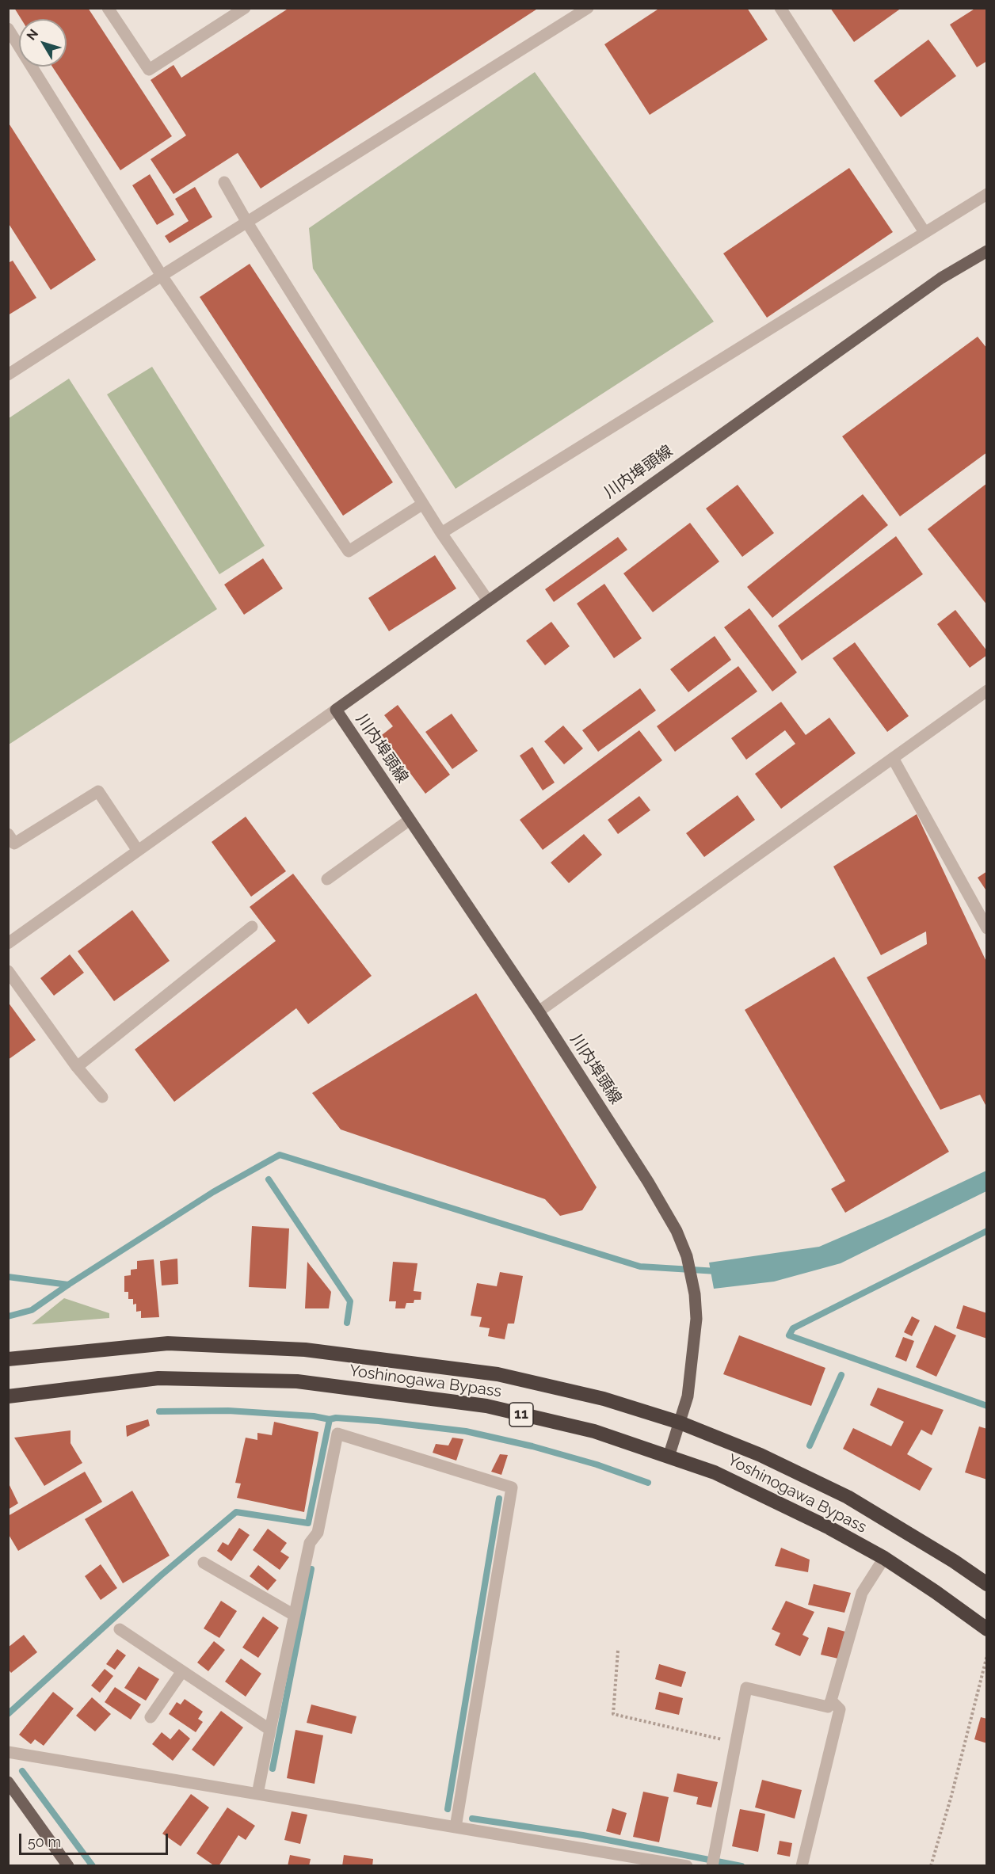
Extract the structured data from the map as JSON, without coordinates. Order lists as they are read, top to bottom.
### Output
{
  "streets": {
    "highway": ["Yoshinogawa Bypass", "11"],
    "main road": ["川内埠頭線"]
  },
  "crossings": [
    ["川内埠頭線", "Yoshinogawa Bypass"]
  ],
  "scale_bar": "50 m",
  "north": "top left"
}
